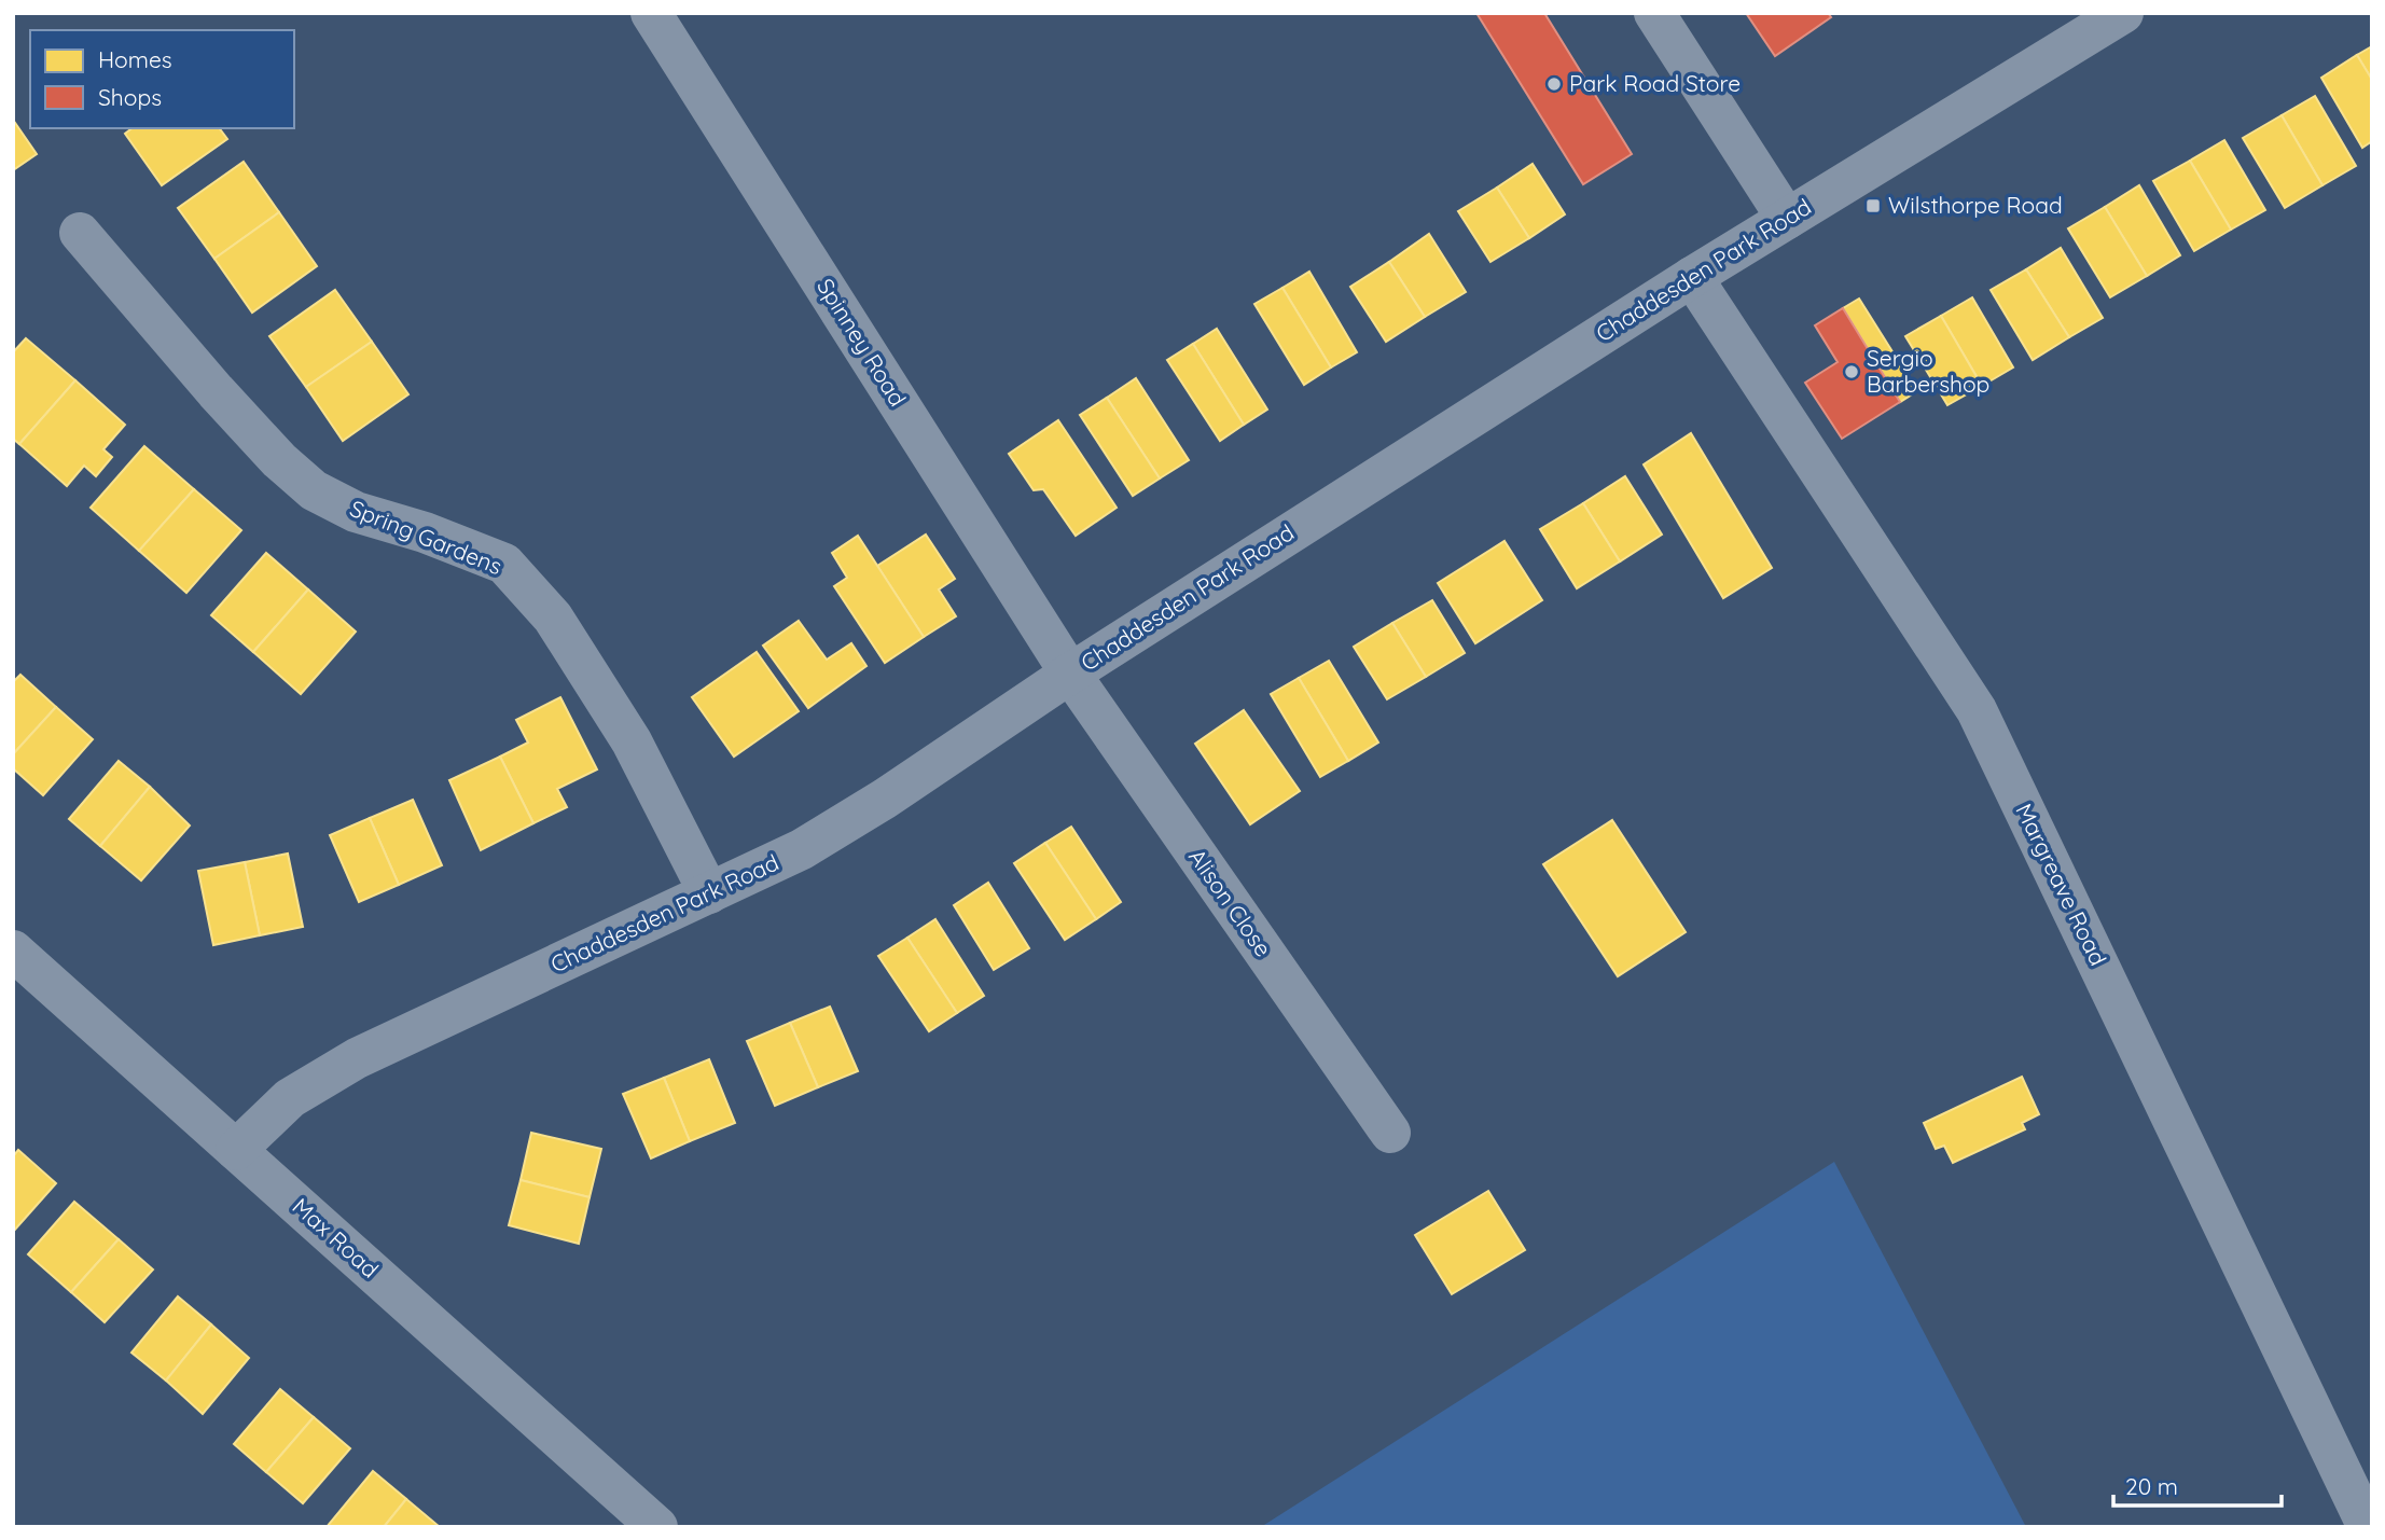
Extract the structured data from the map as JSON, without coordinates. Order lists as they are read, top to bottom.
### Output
{
  "streets": {
    "street": [
      "Chaddesden Park Road",
      "Spinney Road",
      "Spring Gardens",
      "Margreave Road",
      "Alison Close",
      "Max Road"
    ]
  },
  "crossings": [
    ["Chaddesden Park Road", "Spinney Road"],
    ["Chaddesden Park Road", "Spring Gardens"],
    ["Chaddesden Park Road", "Margreave Road"],
    ["Chaddesden Park Road", "Alison Close"],
    ["Chaddesden Park Road", "Max Road"],
    ["Spinney Road", "Alison Close"]
  ],
  "places": {
    "other": ["Park Road Store", "Sergio Barbershop"],
    "transit": ["Wilsthorpe Road"]
  },
  "legend": ["Homes", "Shops"],
  "scale_bar": "20 m"
}
